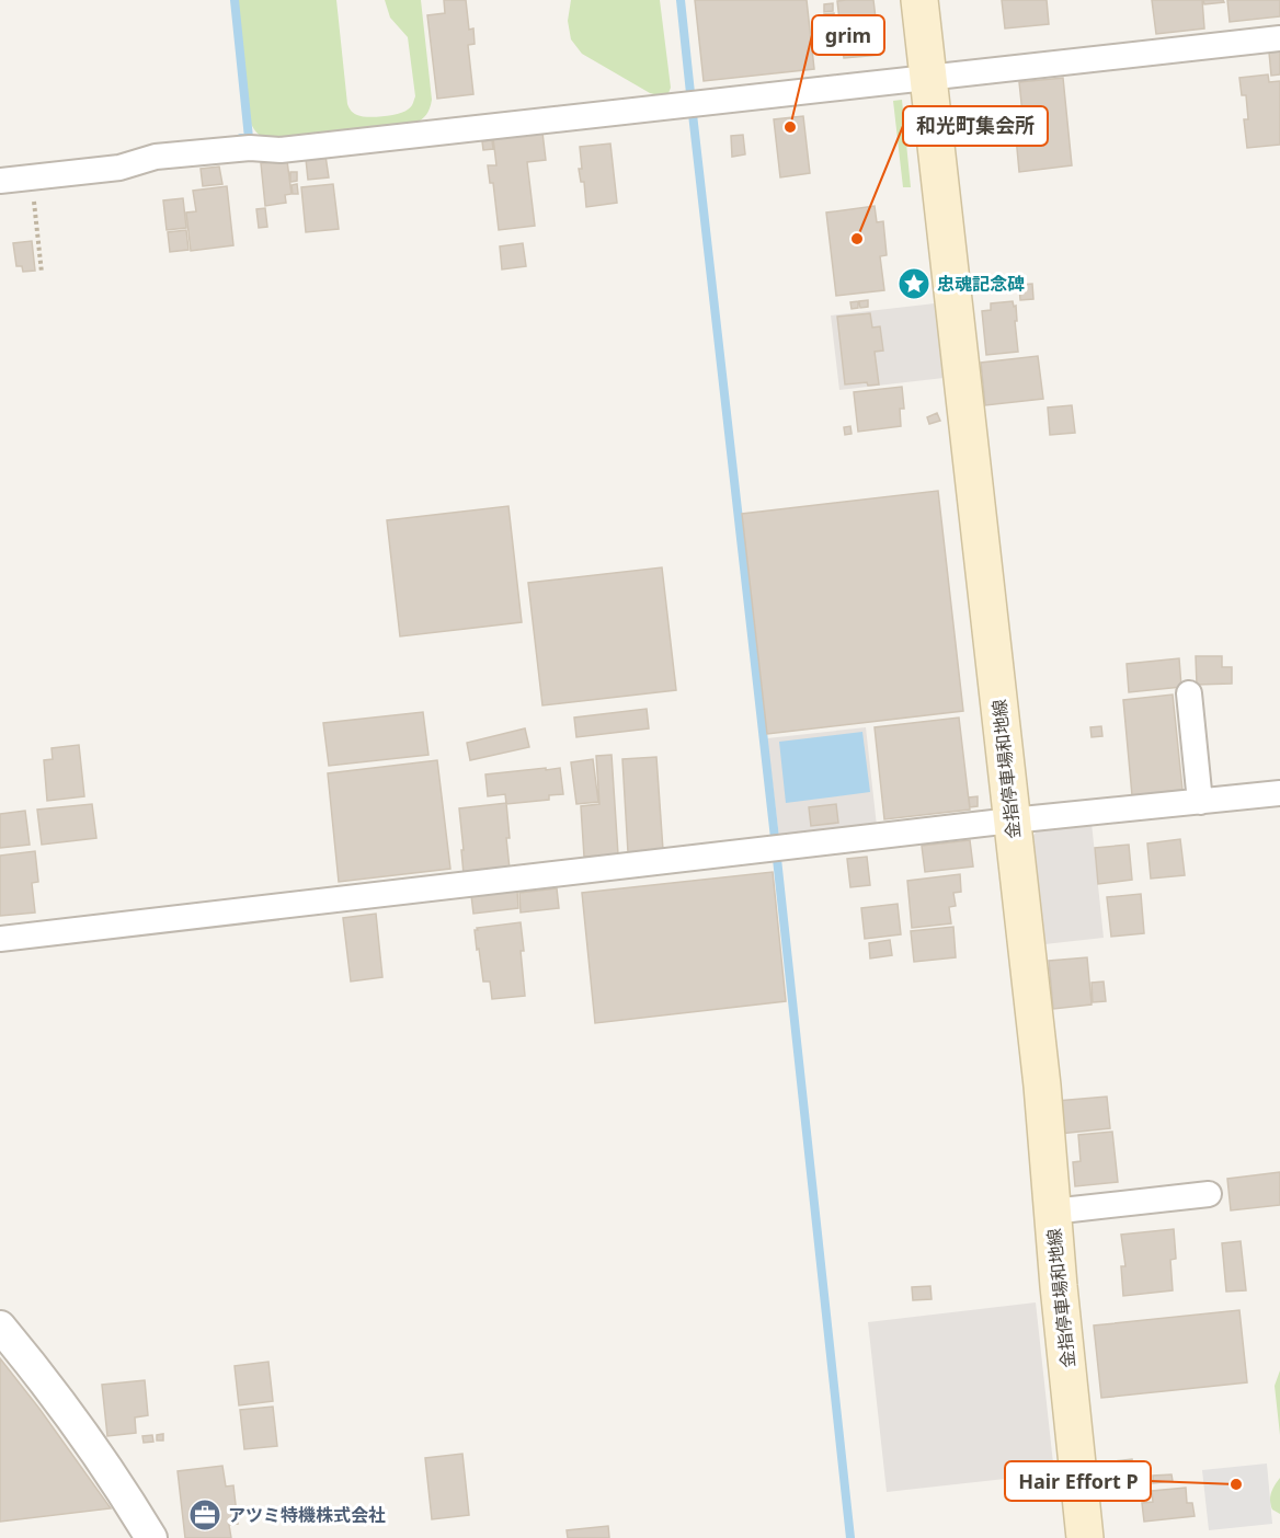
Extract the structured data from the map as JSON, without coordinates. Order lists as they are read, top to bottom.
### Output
{
  "streets": {
    "main road": ["金指停車場和地線"]
  },
  "places": {
    "other": ["grim", "和光町集会所", "Hair Effort P"],
    "place": ["忠魂記念碑"],
    "office": ["アツミ特機株式会社"]
  }
}
